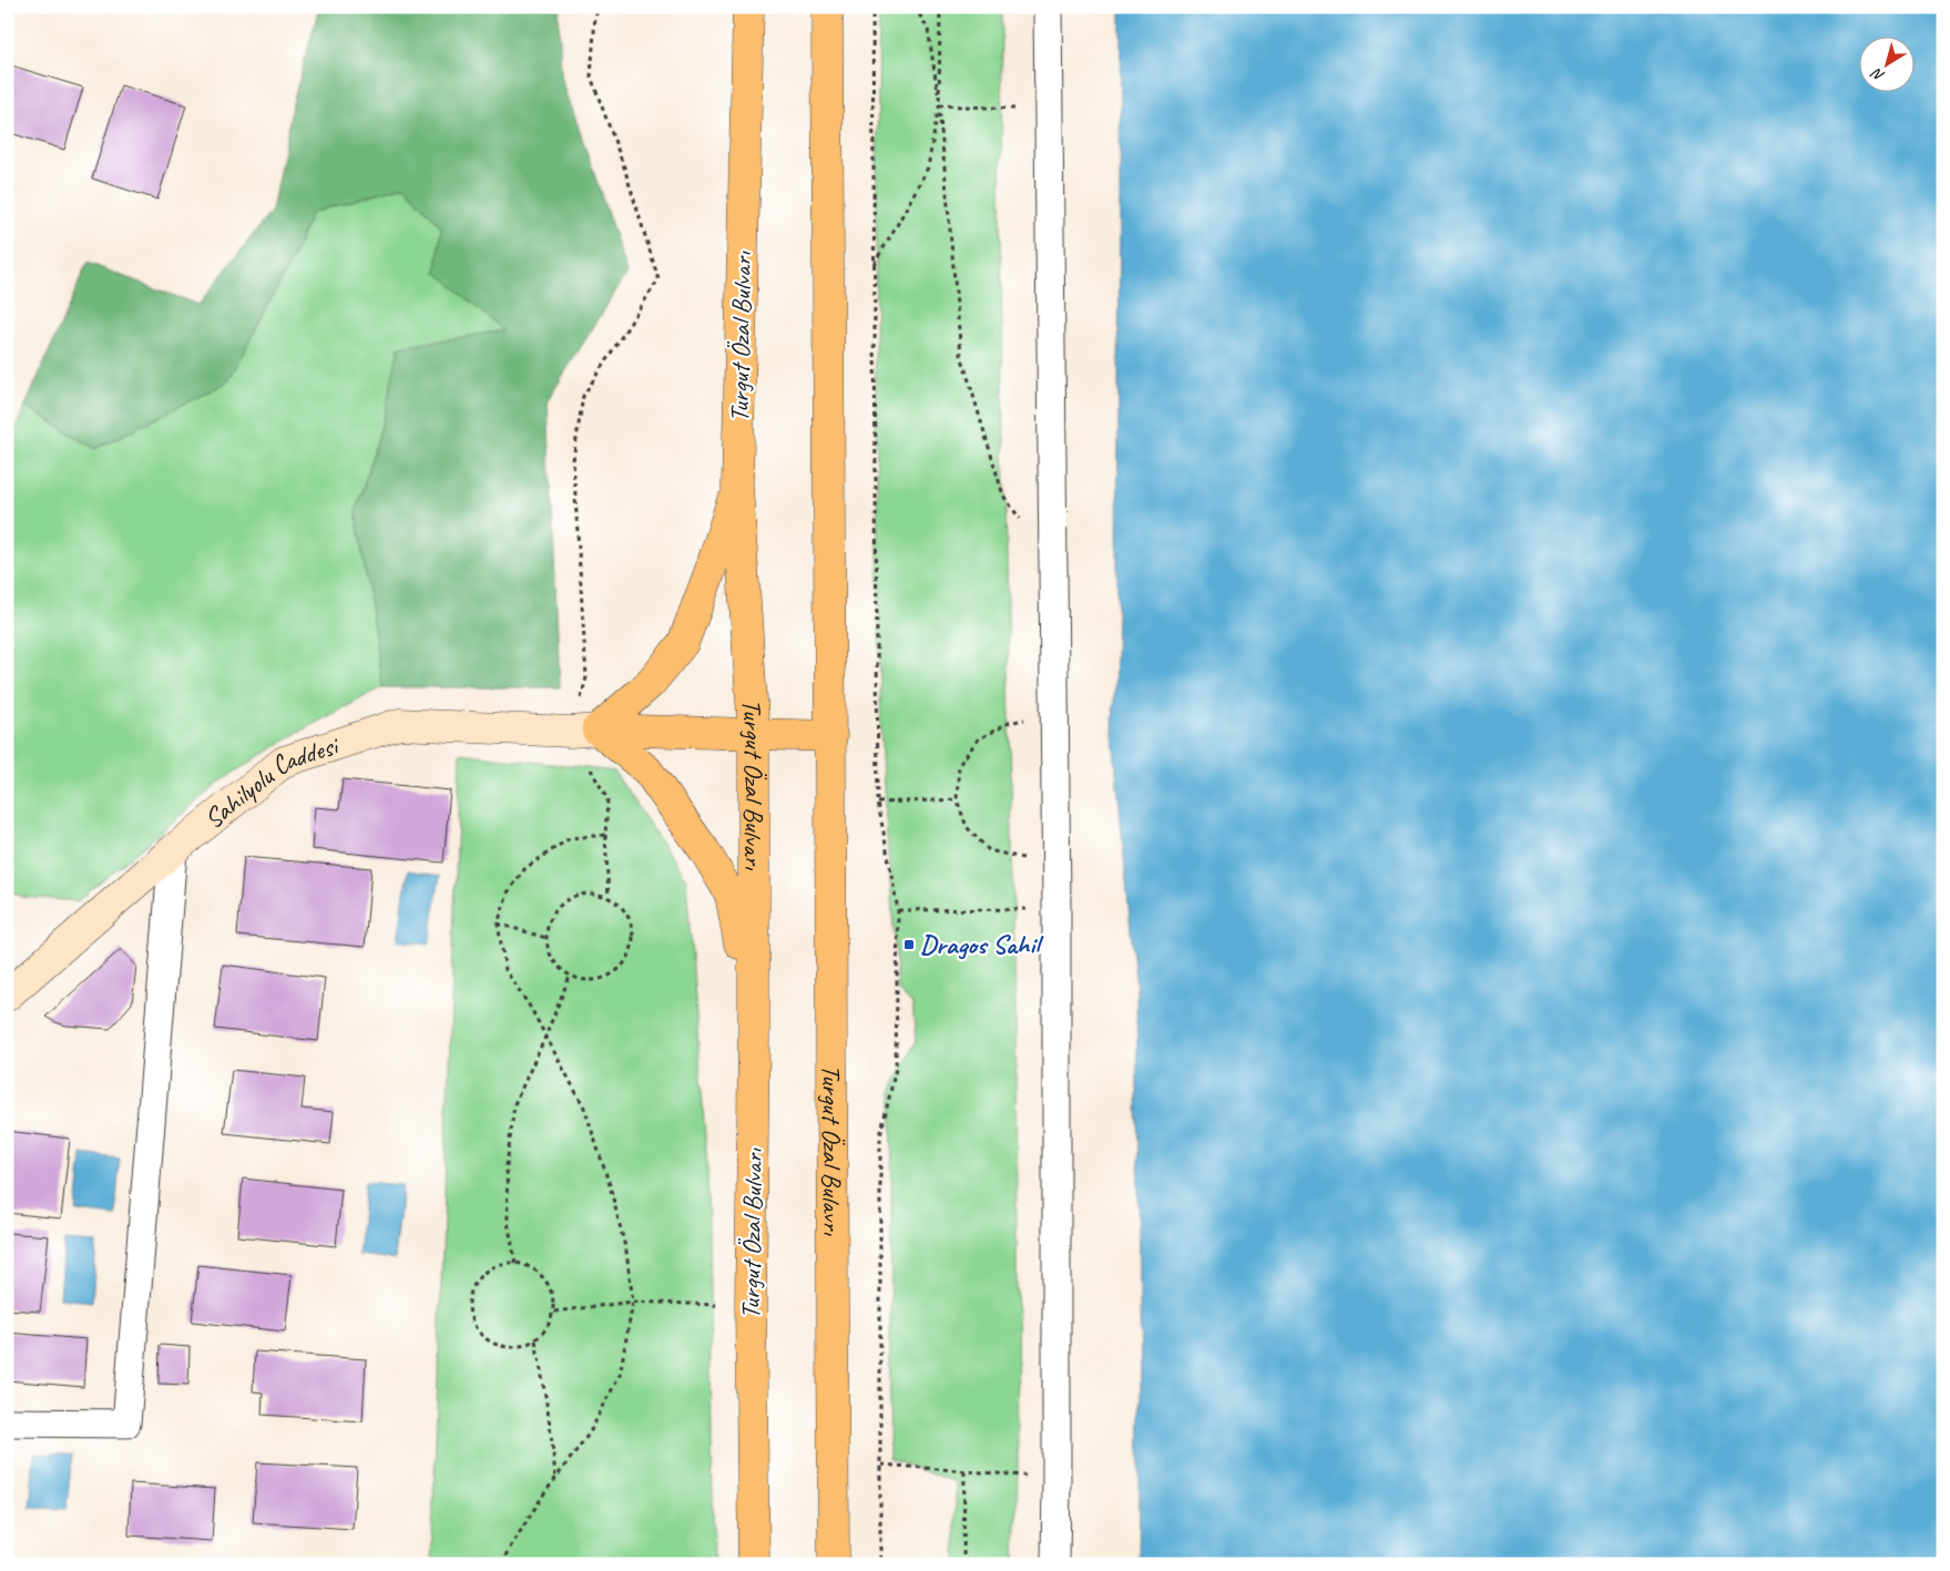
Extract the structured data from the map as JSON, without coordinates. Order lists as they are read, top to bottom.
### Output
{
  "streets": {
    "highway": ["Turgut Özal Bulvarı", "Turgut Özal Bulavrı"],
    "street": ["Sahilyolu Caddesi"]
  },
  "places": {
    "transit": ["Dragos Sahil"]
  },
  "north": "bottom left"
}
